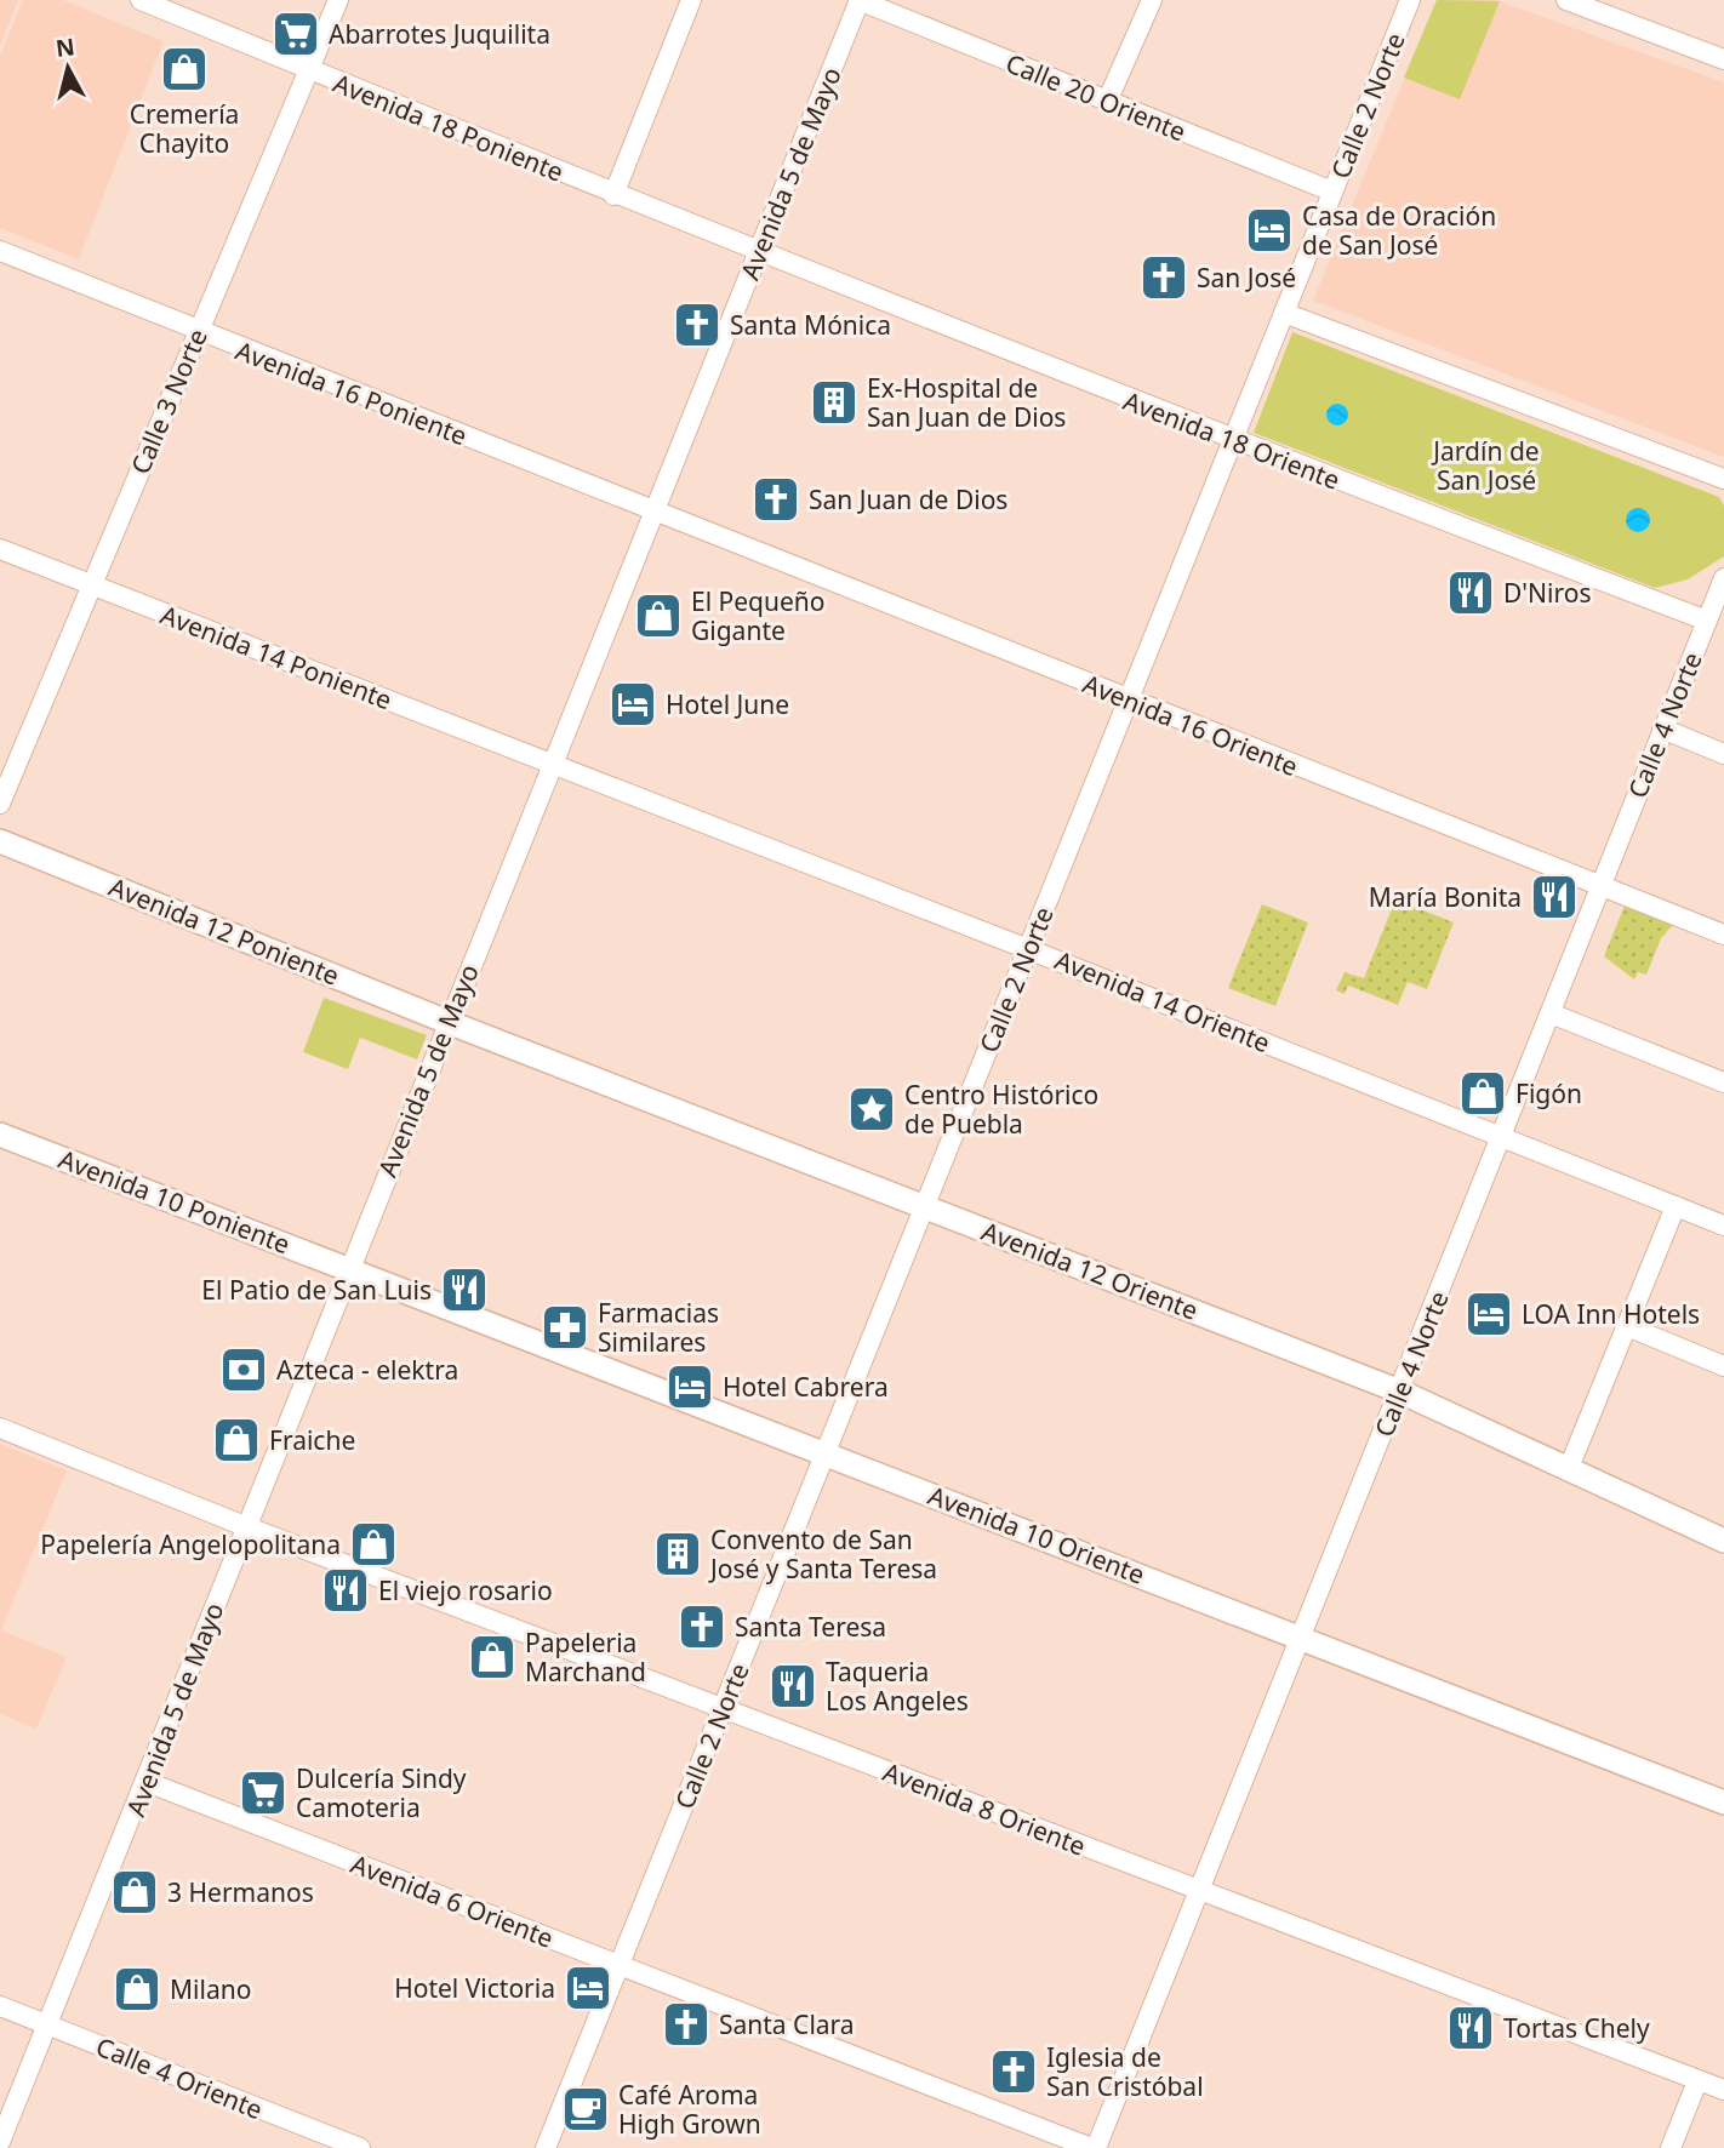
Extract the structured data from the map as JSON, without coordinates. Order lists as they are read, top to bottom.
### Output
{
  "streets": {
    "main road": [
      "Avenida 12 Poniente",
      "Avenida 10 Poniente",
      "Avenida 12 Oriente",
      "Avenida 10 Oriente"
    ],
    "street": [
      "Calle 20 Oriente",
      "Calle 2 Norte",
      "Avenida 18 Poniente",
      "Avenida 5 de Mayo",
      "Avenida 16 Poniente",
      "Calle 3 Norte",
      "Avenida 18 Oriente",
      "Avenida 14 Poniente",
      "Avenida 16 Oriente",
      "Calle 4 Norte",
      "Avenida 14 Oriente",
      "Avenida 8 Oriente",
      "Avenida 6 Oriente",
      "Calle 4 Oriente"
    ]
  },
  "crossings": [
    ["Calle 20 Oriente", "Calle 2 Norte"],
    ["Calle 20 Oriente", "Avenida 5 de Mayo"],
    ["Calle 2 Norte", "Avenida 18 Oriente"],
    ["Calle 2 Norte", "Avenida 16 Oriente"],
    ["Calle 2 Norte", "Avenida 14 Oriente"],
    ["Calle 2 Norte", "Avenida 12 Oriente"],
    ["Calle 2 Norte", "Avenida 10 Oriente"],
    ["Calle 2 Norte", "Avenida 8 Oriente"],
    ["Calle 2 Norte", "Avenida 6 Oriente"],
    ["Avenida 18 Poniente", "Avenida 5 de Mayo"],
    ["Avenida 18 Poniente", "Calle 3 Norte"],
    ["Avenida 18 Poniente", "Avenida 18 Oriente"],
    ["Avenida 5 de Mayo", "Avenida 16 Poniente"],
    ["Avenida 5 de Mayo", "Avenida 18 Oriente"],
    ["Avenida 5 de Mayo", "Avenida 14 Poniente"],
    ["Avenida 5 de Mayo", "Avenida 16 Oriente"],
    ["Avenida 5 de Mayo", "Avenida 12 Poniente"],
    ["Avenida 5 de Mayo", "Avenida 14 Oriente"],
    ["Avenida 5 de Mayo", "Avenida 10 Poniente"],
    ["Avenida 5 de Mayo", "Avenida 12 Oriente"],
    ["Avenida 5 de Mayo", "Avenida 10 Oriente"],
    ["Avenida 5 de Mayo", "Avenida 8 Oriente"],
    ["Avenida 5 de Mayo", "Avenida 6 Oriente"],
    ["Avenida 5 de Mayo", "Calle 4 Oriente"],
    ["Avenida 16 Poniente", "Calle 3 Norte"],
    ["Avenida 16 Poniente", "Avenida 16 Oriente"],
    ["Calle 3 Norte", "Avenida 14 Poniente"],
    ["Avenida 18 Oriente", "Calle 4 Norte"],
    ["Avenida 14 Poniente", "Avenida 14 Oriente"],
    ["Avenida 16 Oriente", "Calle 4 Norte"],
    ["Calle 4 Norte", "Avenida 14 Oriente"],
    ["Calle 4 Norte", "Avenida 12 Oriente"],
    ["Calle 4 Norte", "Avenida 10 Oriente"],
    ["Calle 4 Norte", "Avenida 8 Oriente"],
    ["Calle 4 Norte", "Avenida 6 Oriente"],
    ["Avenida 12 Poniente", "Avenida 12 Oriente"],
    ["Avenida 10 Poniente", "Avenida 10 Oriente"]
  ],
  "parks": ["Jardín de San José"],
  "places": {
    "supermarket": ["Abarrotes Juquilita", "Dulcería Sindy Camoteria"],
    "shop": [
      "Cremería Chayito",
      "El Pequeño Gigante",
      "Figón",
      "Fraiche",
      "Papelería Angelopolitana",
      "Papeleria Marchand",
      "3 Hermanos",
      "Milano"
    ],
    "hotel": [
      "Casa de Oración de San José",
      "Hotel June",
      "LOA Inn Hotels",
      "Hotel Cabrera",
      "Hotel Victoria"
    ],
    "church": [
      "San José",
      "Santa Mónica",
      "San Juan de Dios",
      "Santa Teresa",
      "Santa Clara",
      "Iglesia de San Cristóbal"
    ],
    "building": ["Ex-Hospital de San Juan de Dios", "Convento de San José y Santa Teresa"],
    "restaurant": [
      "D'Niros",
      "María Bonita",
      "El Patio de San Luis",
      "El viejo rosario",
      "Taqueria Los Angeles",
      "Tortas Chely"
    ],
    "place": ["Centro Histórico de Puebla"],
    "pharmacy": ["Farmacias Similares"],
    "bank": ["Azteca - elektra"],
    "cafe": ["Café Aroma High Grown"]
  },
  "north": "top"
}
